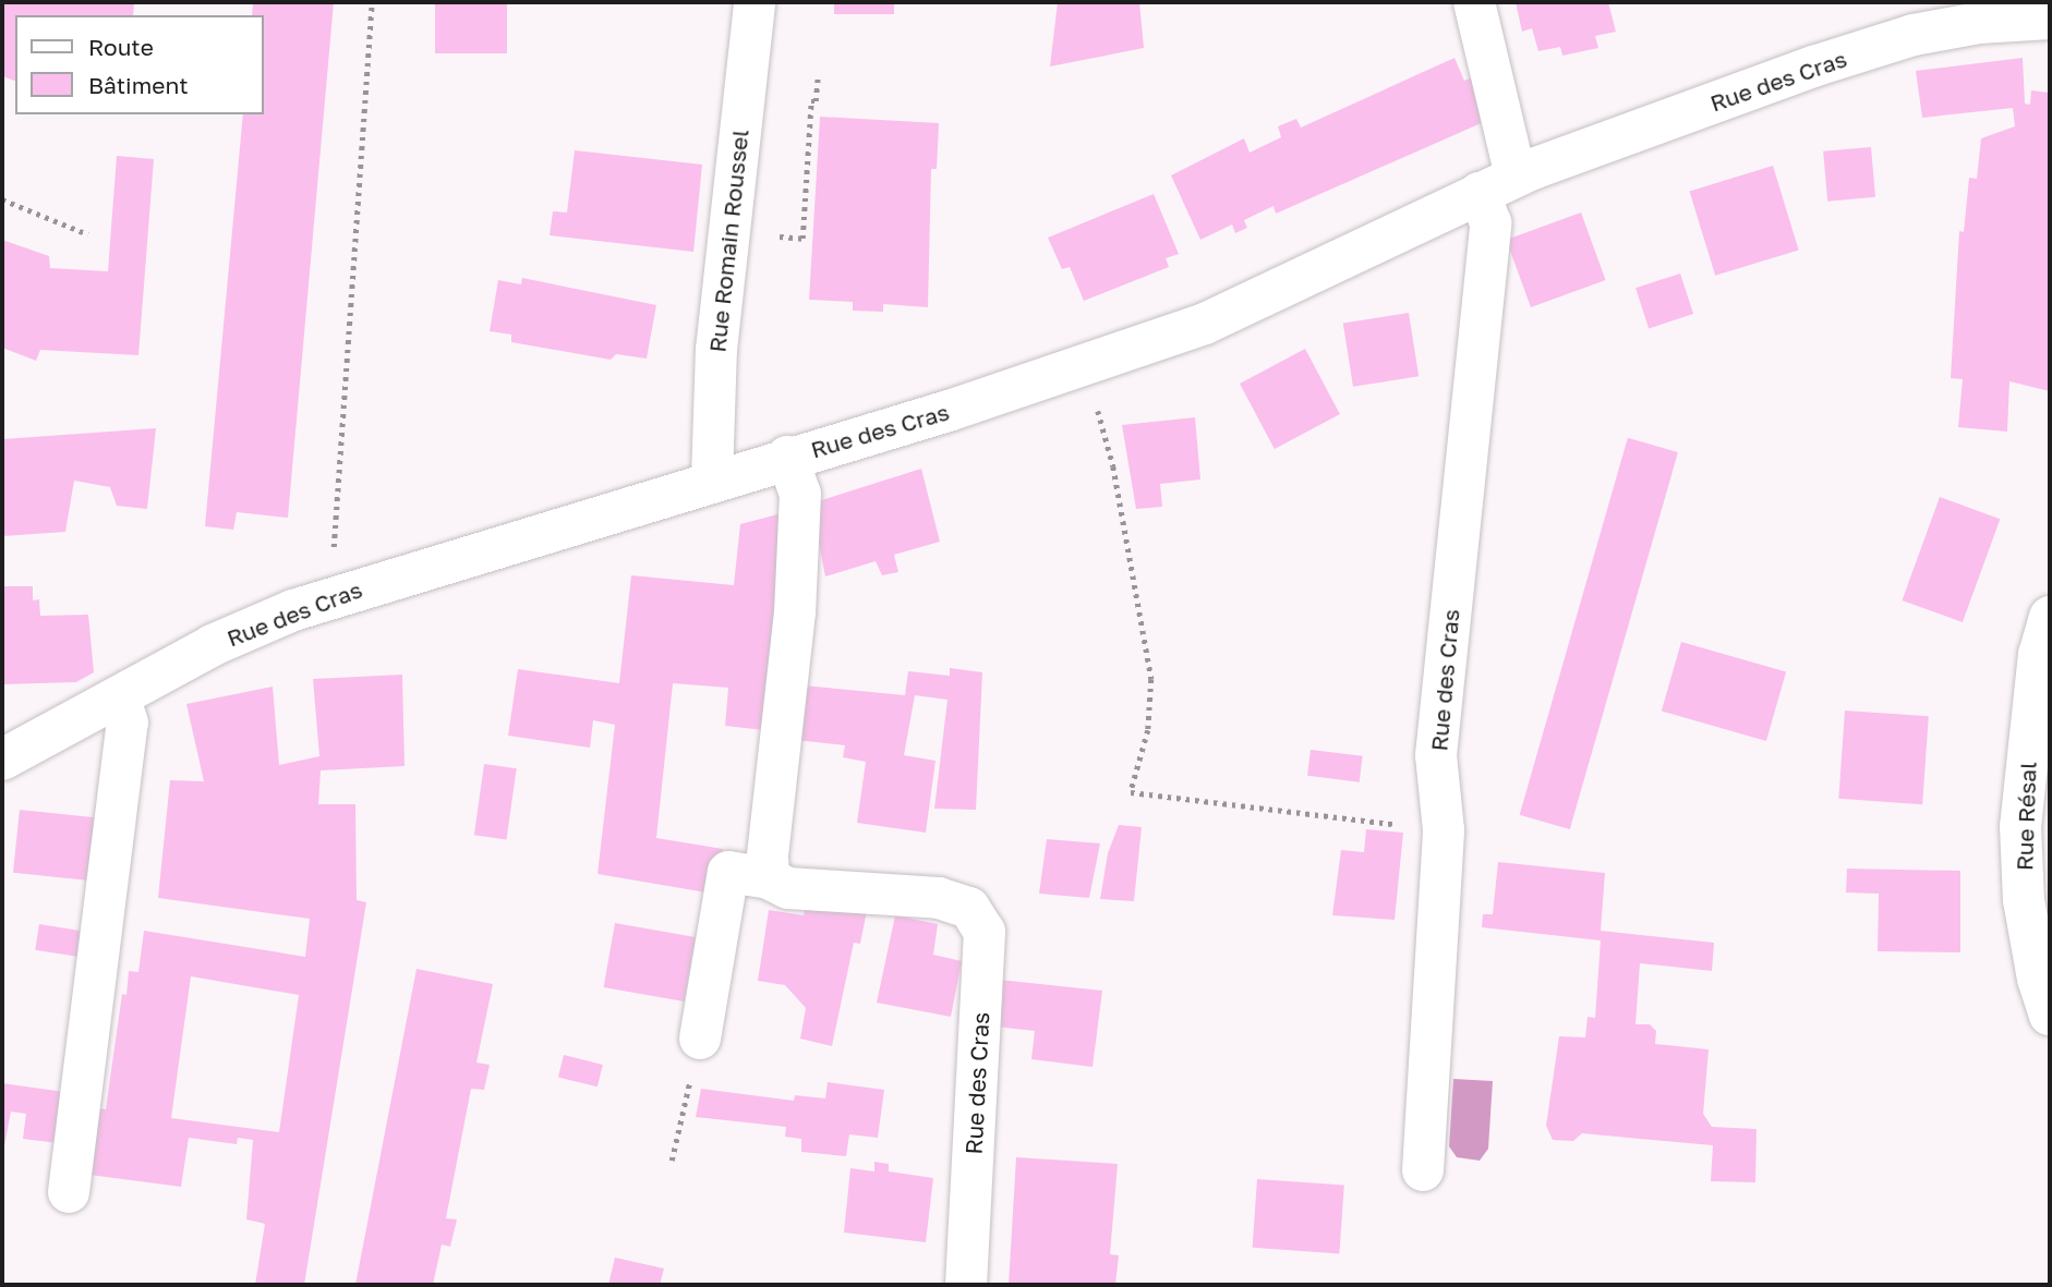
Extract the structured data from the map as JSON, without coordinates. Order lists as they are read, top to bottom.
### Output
{
  "streets": {
    "street": ["Rue des Cras", "Rue Romain Roussel", "Rue Résal"]
  },
  "crossings": [
    ["Rue des Cras", "Rue Romain Roussel"]
  ],
  "legend": ["Route", "Bâtiment"]
}
